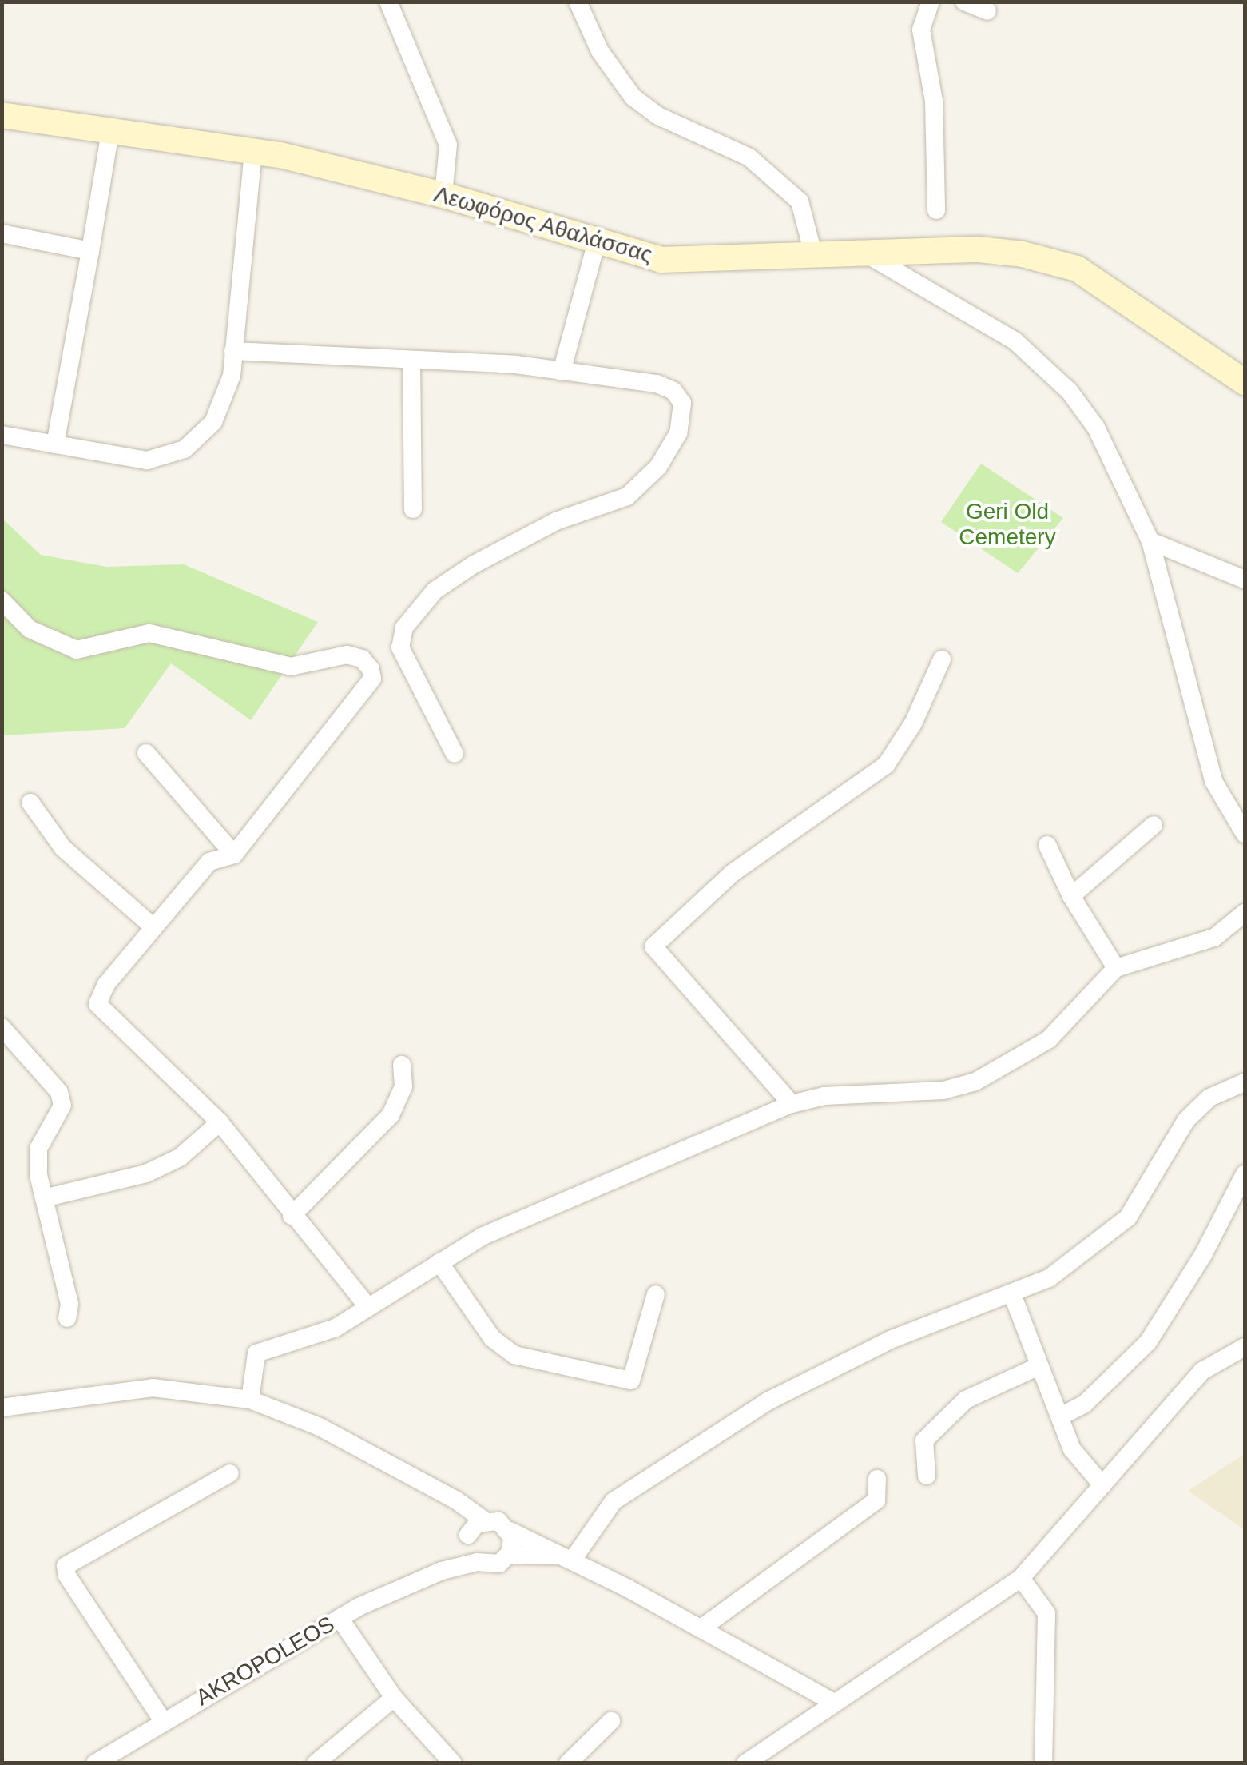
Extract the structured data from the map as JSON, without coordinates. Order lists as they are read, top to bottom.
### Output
{
  "streets": {
    "main road": ["Λεωφόρος Αθαλάσσας"],
    "street": ["AKROPOLEOS"]
  },
  "parks": ["Geri Old Cemetery"]
}
